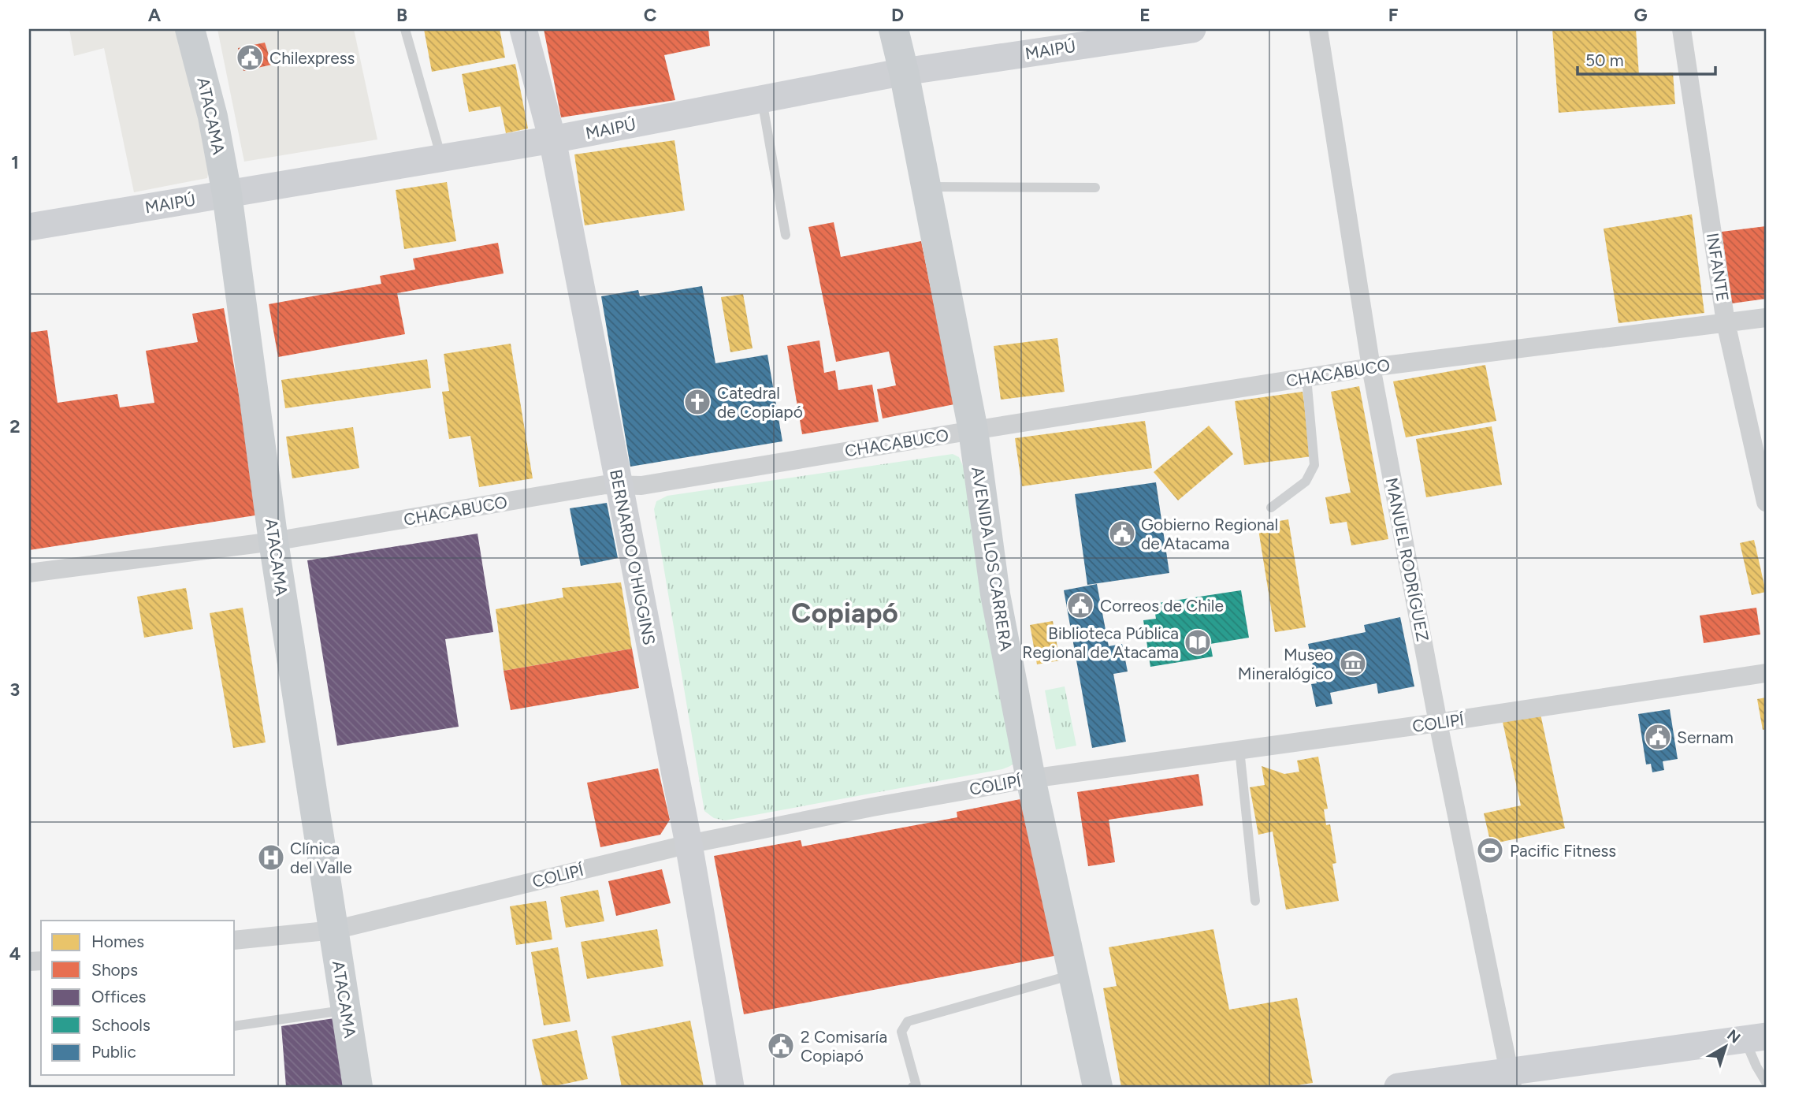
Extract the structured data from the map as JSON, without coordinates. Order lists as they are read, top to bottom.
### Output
{
  "streets": {
    "main road": [
      "MAIPÚ",
      "ATACAMA",
      "BERNARDO O'HIGGINS",
      "AVENIDA LOS CARRERA"
    ],
    "street": [
      "INFANTE",
      "CHACABUCO",
      "MANUEL RODRÍGUEZ",
      "COLIPÍ"
    ]
  },
  "crossings": [
    ["MAIPÚ", "ATACAMA"],
    ["MAIPÚ", "BERNARDO O'HIGGINS"],
    ["MAIPÚ", "AVENIDA LOS CARRERA"],
    ["ATACAMA", "CHACABUCO"],
    ["ATACAMA", "COLIPÍ"],
    ["INFANTE", "CHACABUCO"],
    ["CHACABUCO", "BERNARDO O'HIGGINS"],
    ["CHACABUCO", "AVENIDA LOS CARRERA"],
    ["CHACABUCO", "MANUEL RODRÍGUEZ"],
    ["BERNARDO O'HIGGINS", "COLIPÍ"],
    ["AVENIDA LOS CARRERA", "COLIPÍ"],
    ["MANUEL RODRÍGUEZ", "COLIPÍ"]
  ],
  "districts": ["Copiapó"],
  "places": {
    "public building": [
      "Chilexpress",
      "Gobierno Regional de Atacama",
      "Correos de Chile",
      "Sernam",
      "2 Comisaría Copiapó"
    ],
    "church": ["Catedral de Copiapó"],
    "library": ["Biblioteca Pública Regional de Atacama"],
    "museum": ["Museo Mineralógico"],
    "sports": ["Pacific Fitness"],
    "hospital": ["Clínica del Valle"]
  },
  "legend": [
    "Homes",
    "Shops",
    "Offices",
    "Schools",
    "Public"
  ],
  "scale_bar": "50 m",
  "north": "top right",
  "grid": {
    "columns": [
      "A",
      "B",
      "C",
      "D",
      "E",
      "F",
      "G"
    ],
    "rows": [
      "1",
      "2",
      "3",
      "4"
    ]
  }
}
